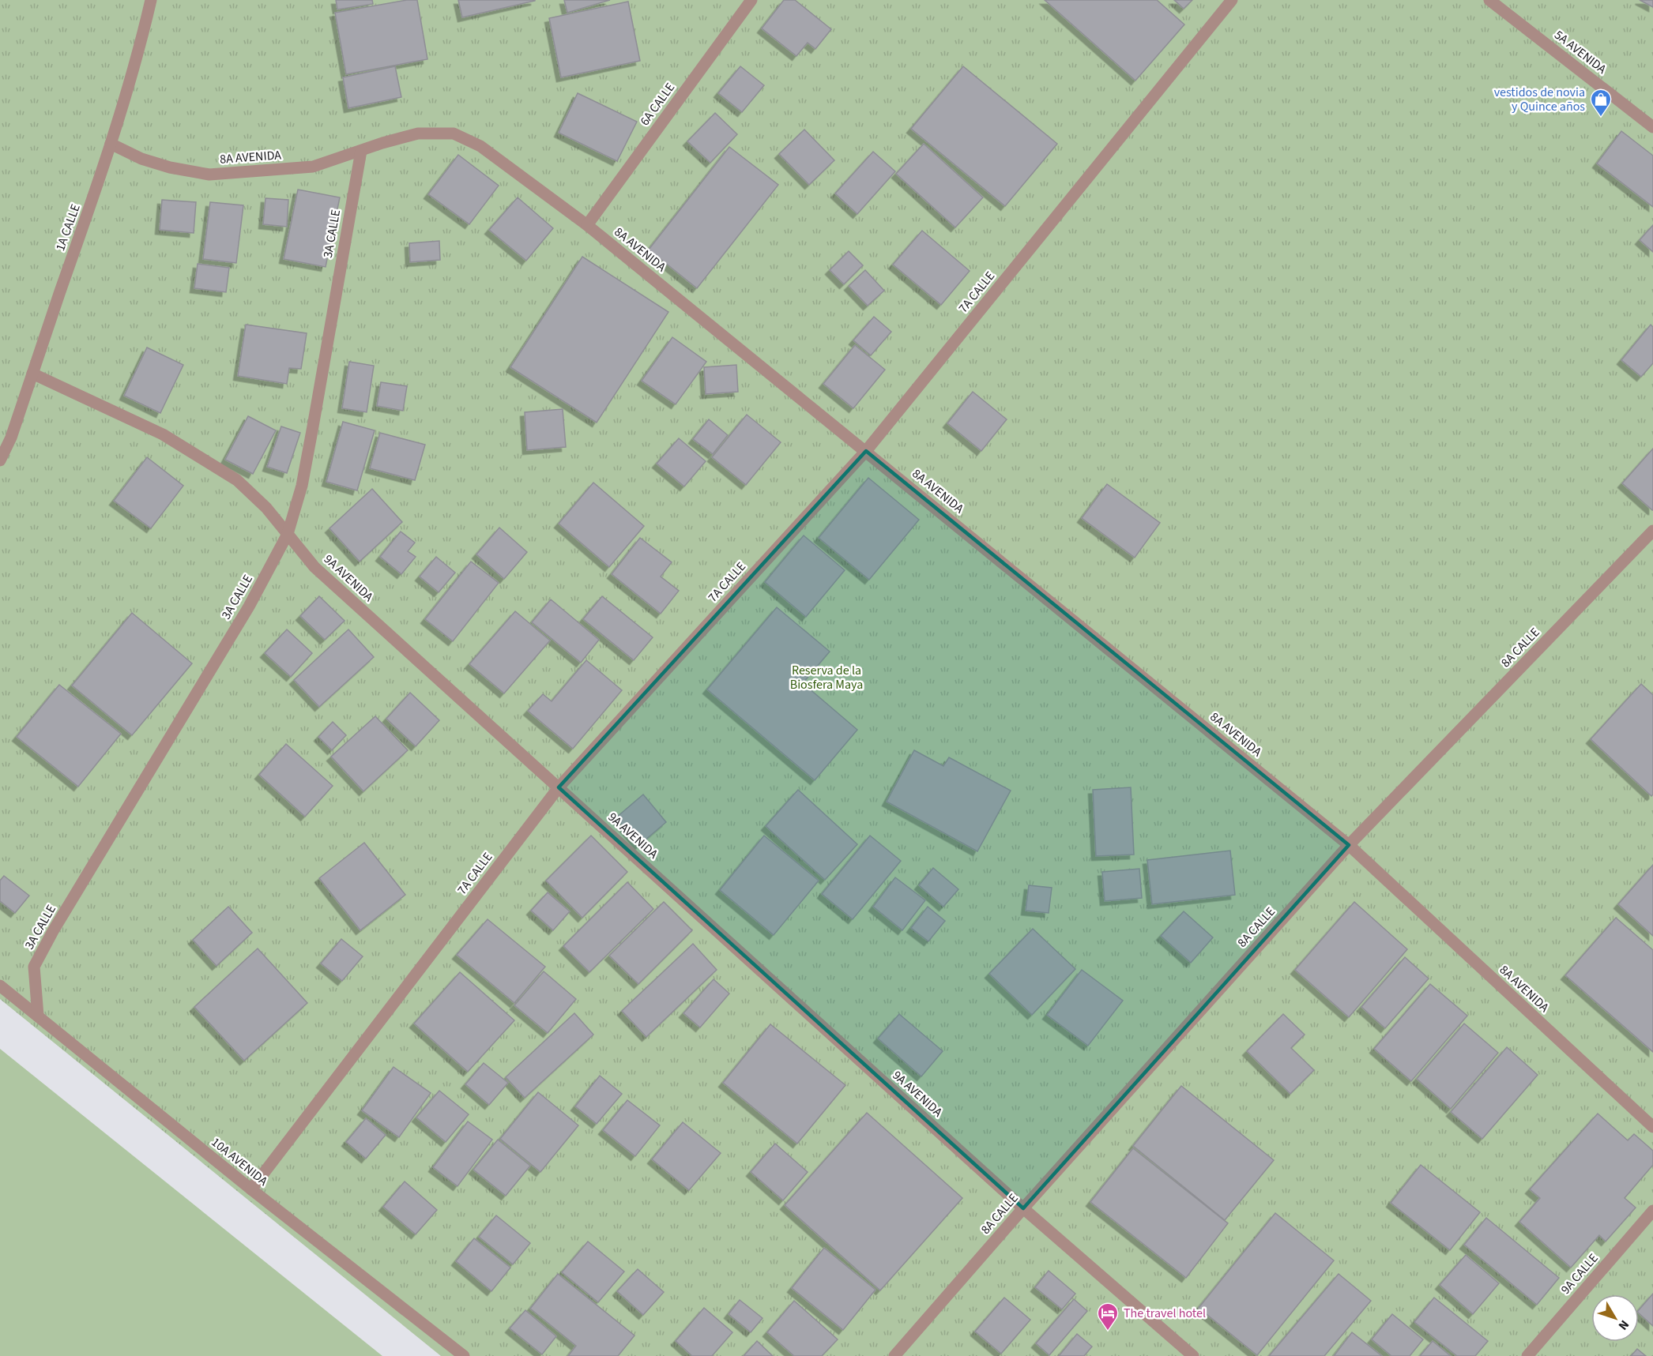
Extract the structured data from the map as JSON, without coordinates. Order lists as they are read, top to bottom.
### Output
{
  "streets": {
    "street": [
      "5A AVENIDA",
      "6A CALLE",
      "8A AVENIDA",
      "1A CALLE",
      "3A CALLE",
      "7A CALLE",
      "9A AVENIDA",
      "8A CALLE",
      "10A AVENIDA",
      "9A CALLE"
    ]
  },
  "crossings": [
    ["6A CALLE", "8A AVENIDA"],
    ["8A AVENIDA", "1A CALLE"],
    ["8A AVENIDA", "3A CALLE"],
    ["8A AVENIDA", "7A CALLE"],
    ["8A AVENIDA", "8A CALLE"],
    ["1A CALLE", "9A AVENIDA"],
    ["3A CALLE", "9A AVENIDA"],
    ["3A CALLE", "10A AVENIDA"],
    ["7A CALLE", "9A AVENIDA"],
    ["7A CALLE", "10A AVENIDA"],
    ["9A AVENIDA", "8A CALLE"]
  ],
  "parks": ["Reserva de la Biosfera Maya"],
  "places": {
    "shop": ["vestidos de novia y Quince años"],
    "hotel": ["The travel hotel"]
  },
  "north": "bottom right"
}
